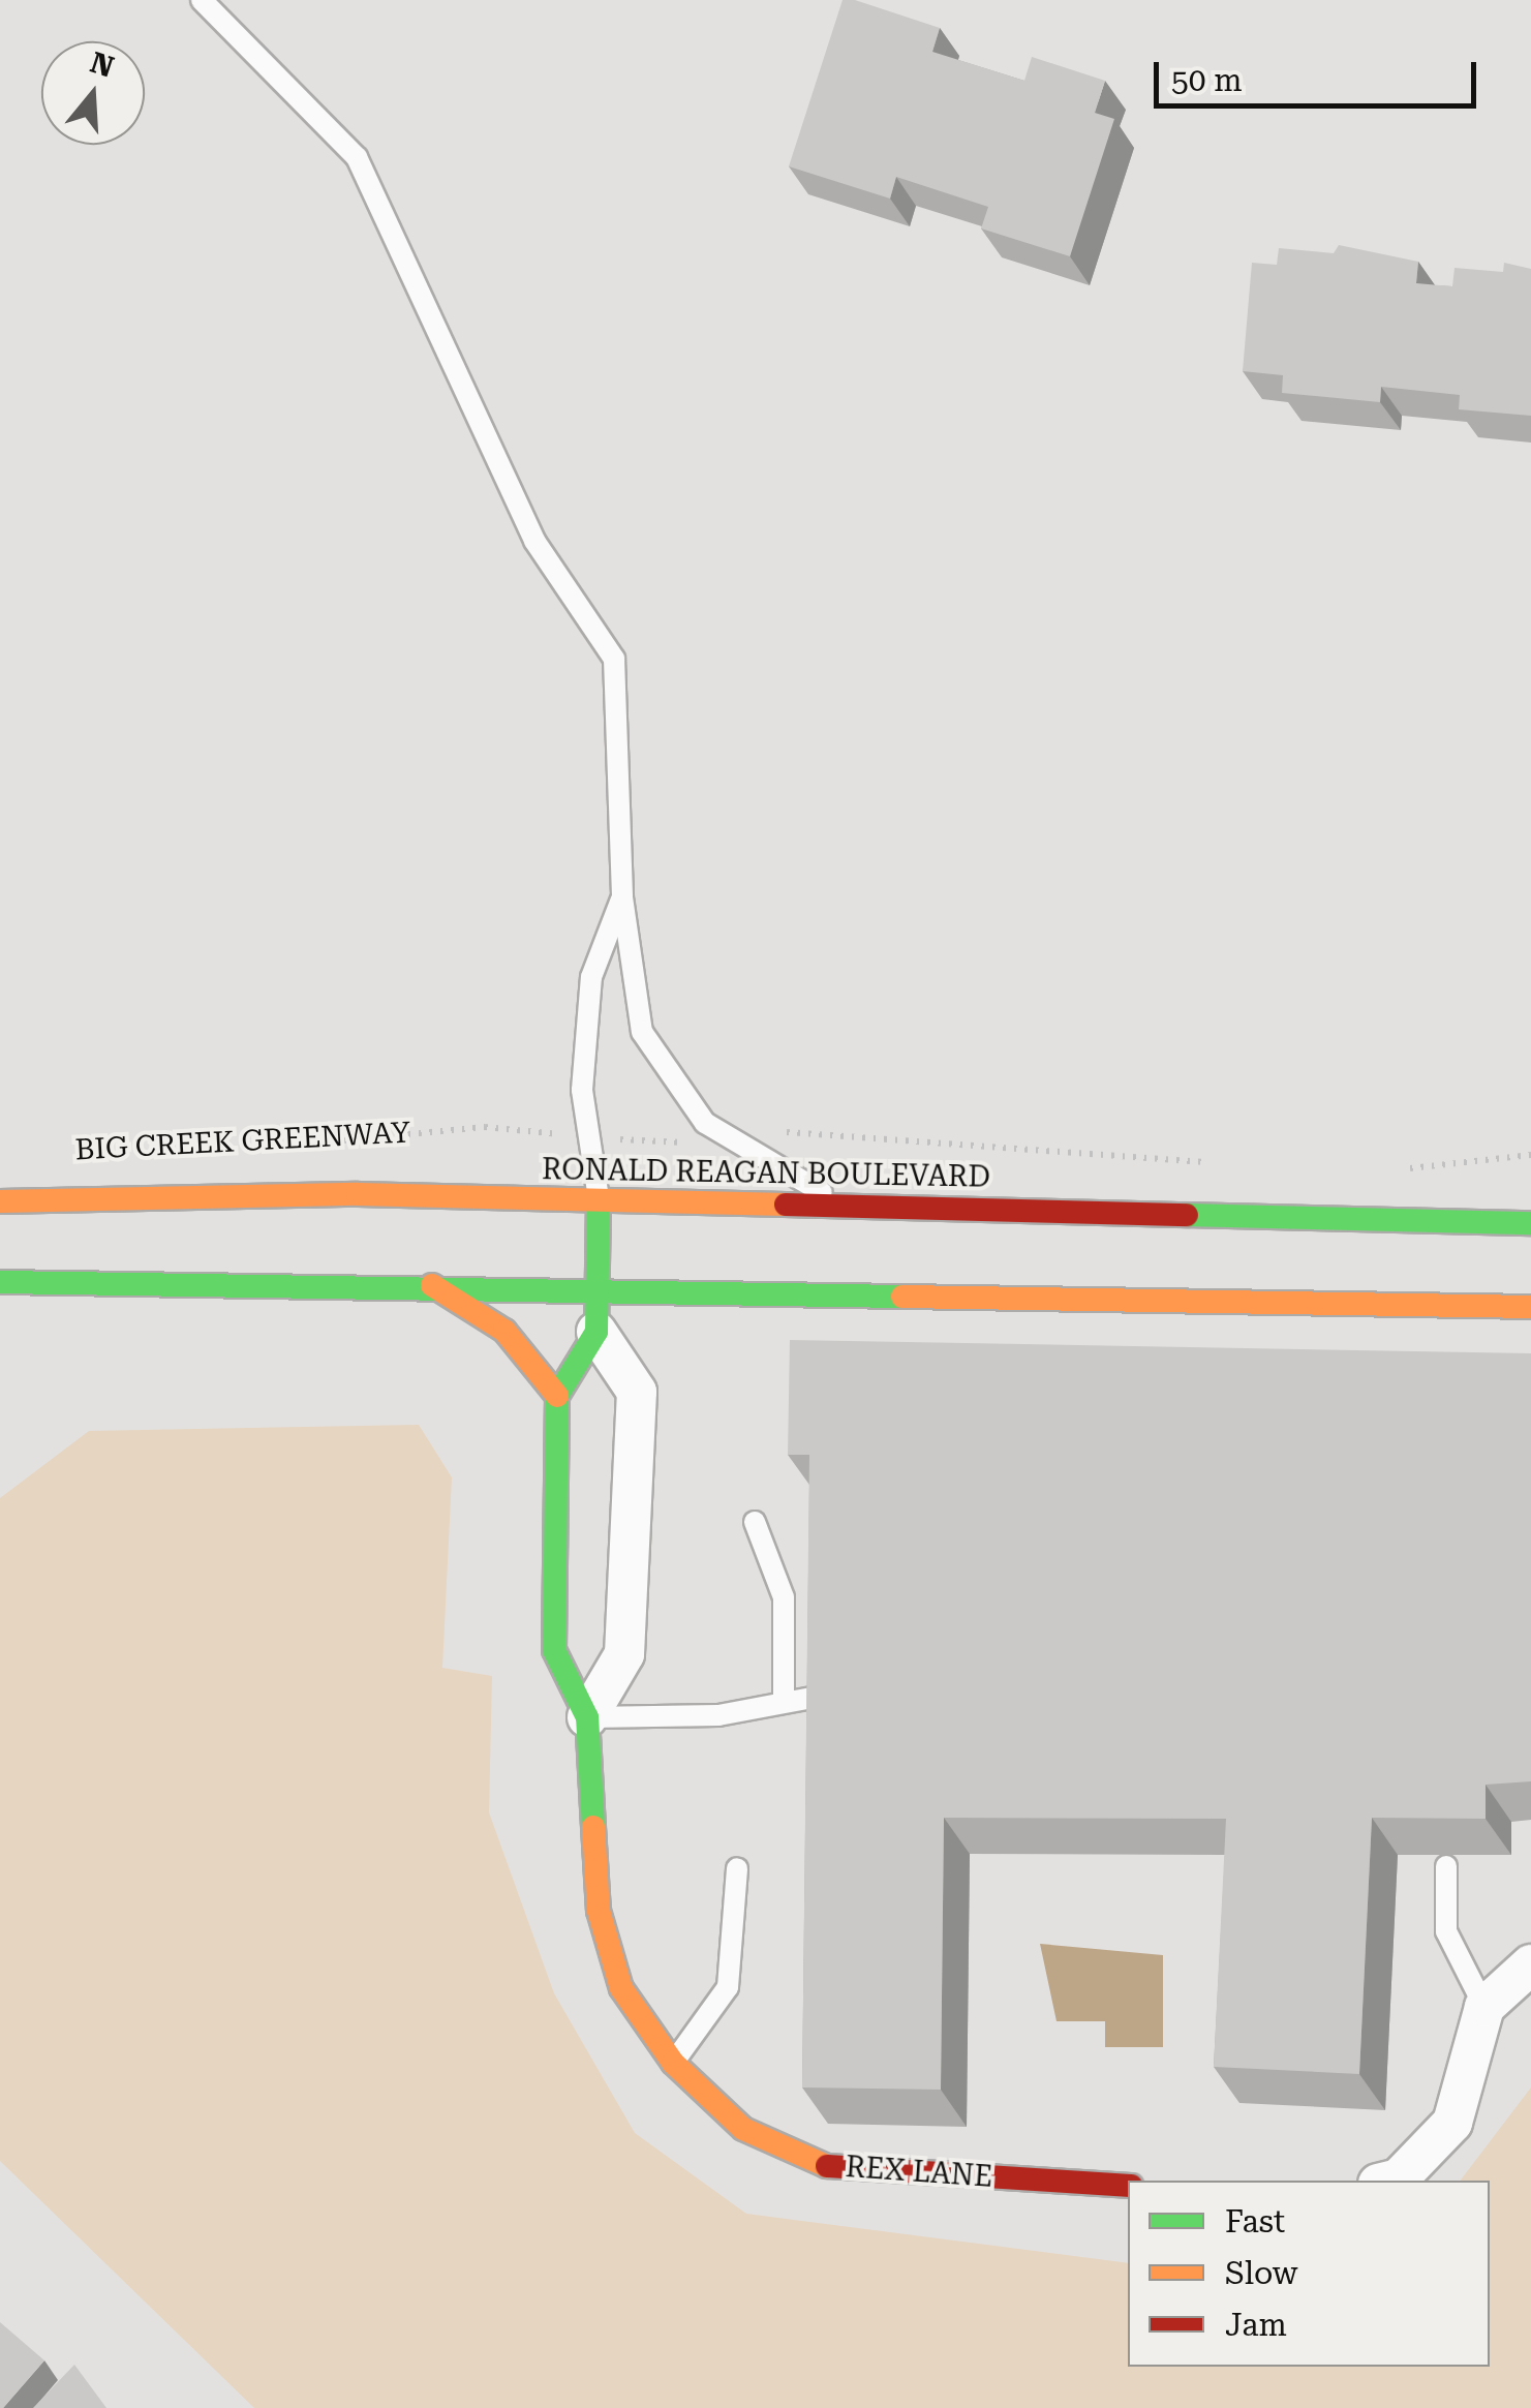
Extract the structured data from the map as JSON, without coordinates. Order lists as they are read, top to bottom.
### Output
{
  "streets": {
    "main road": ["RONALD REAGAN BOULEVARD", "REX LANE"],
    "path": ["BIG CREEK GREENWAY"]
  },
  "legend": ["Fast", "Slow", "Jam"],
  "scale_bar": "50 m",
  "north": "top"
}
